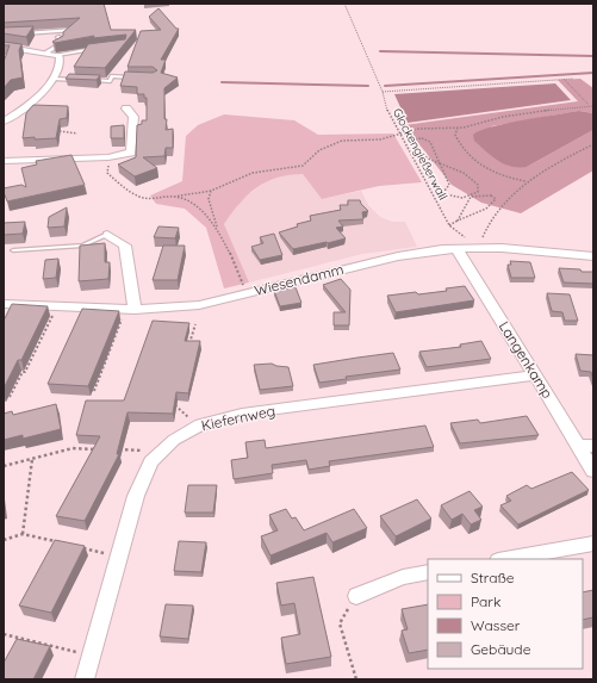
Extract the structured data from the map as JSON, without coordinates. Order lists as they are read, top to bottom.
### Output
{
  "streets": {
    "street": ["Wiesendamm", "Langenkamp", "Kiefernweg"],
    "path": ["Glockengießerwall"]
  },
  "crossings": [
    ["Glockengießerwall", "Wiesendamm"],
    ["Glockengießerwall", "Langenkamp"],
    ["Wiesendamm", "Langenkamp"],
    ["Langenkamp", "Kiefernweg"]
  ],
  "legend": [
    "Straße",
    "Park",
    "Wasser",
    "Gebäude"
  ]
}
